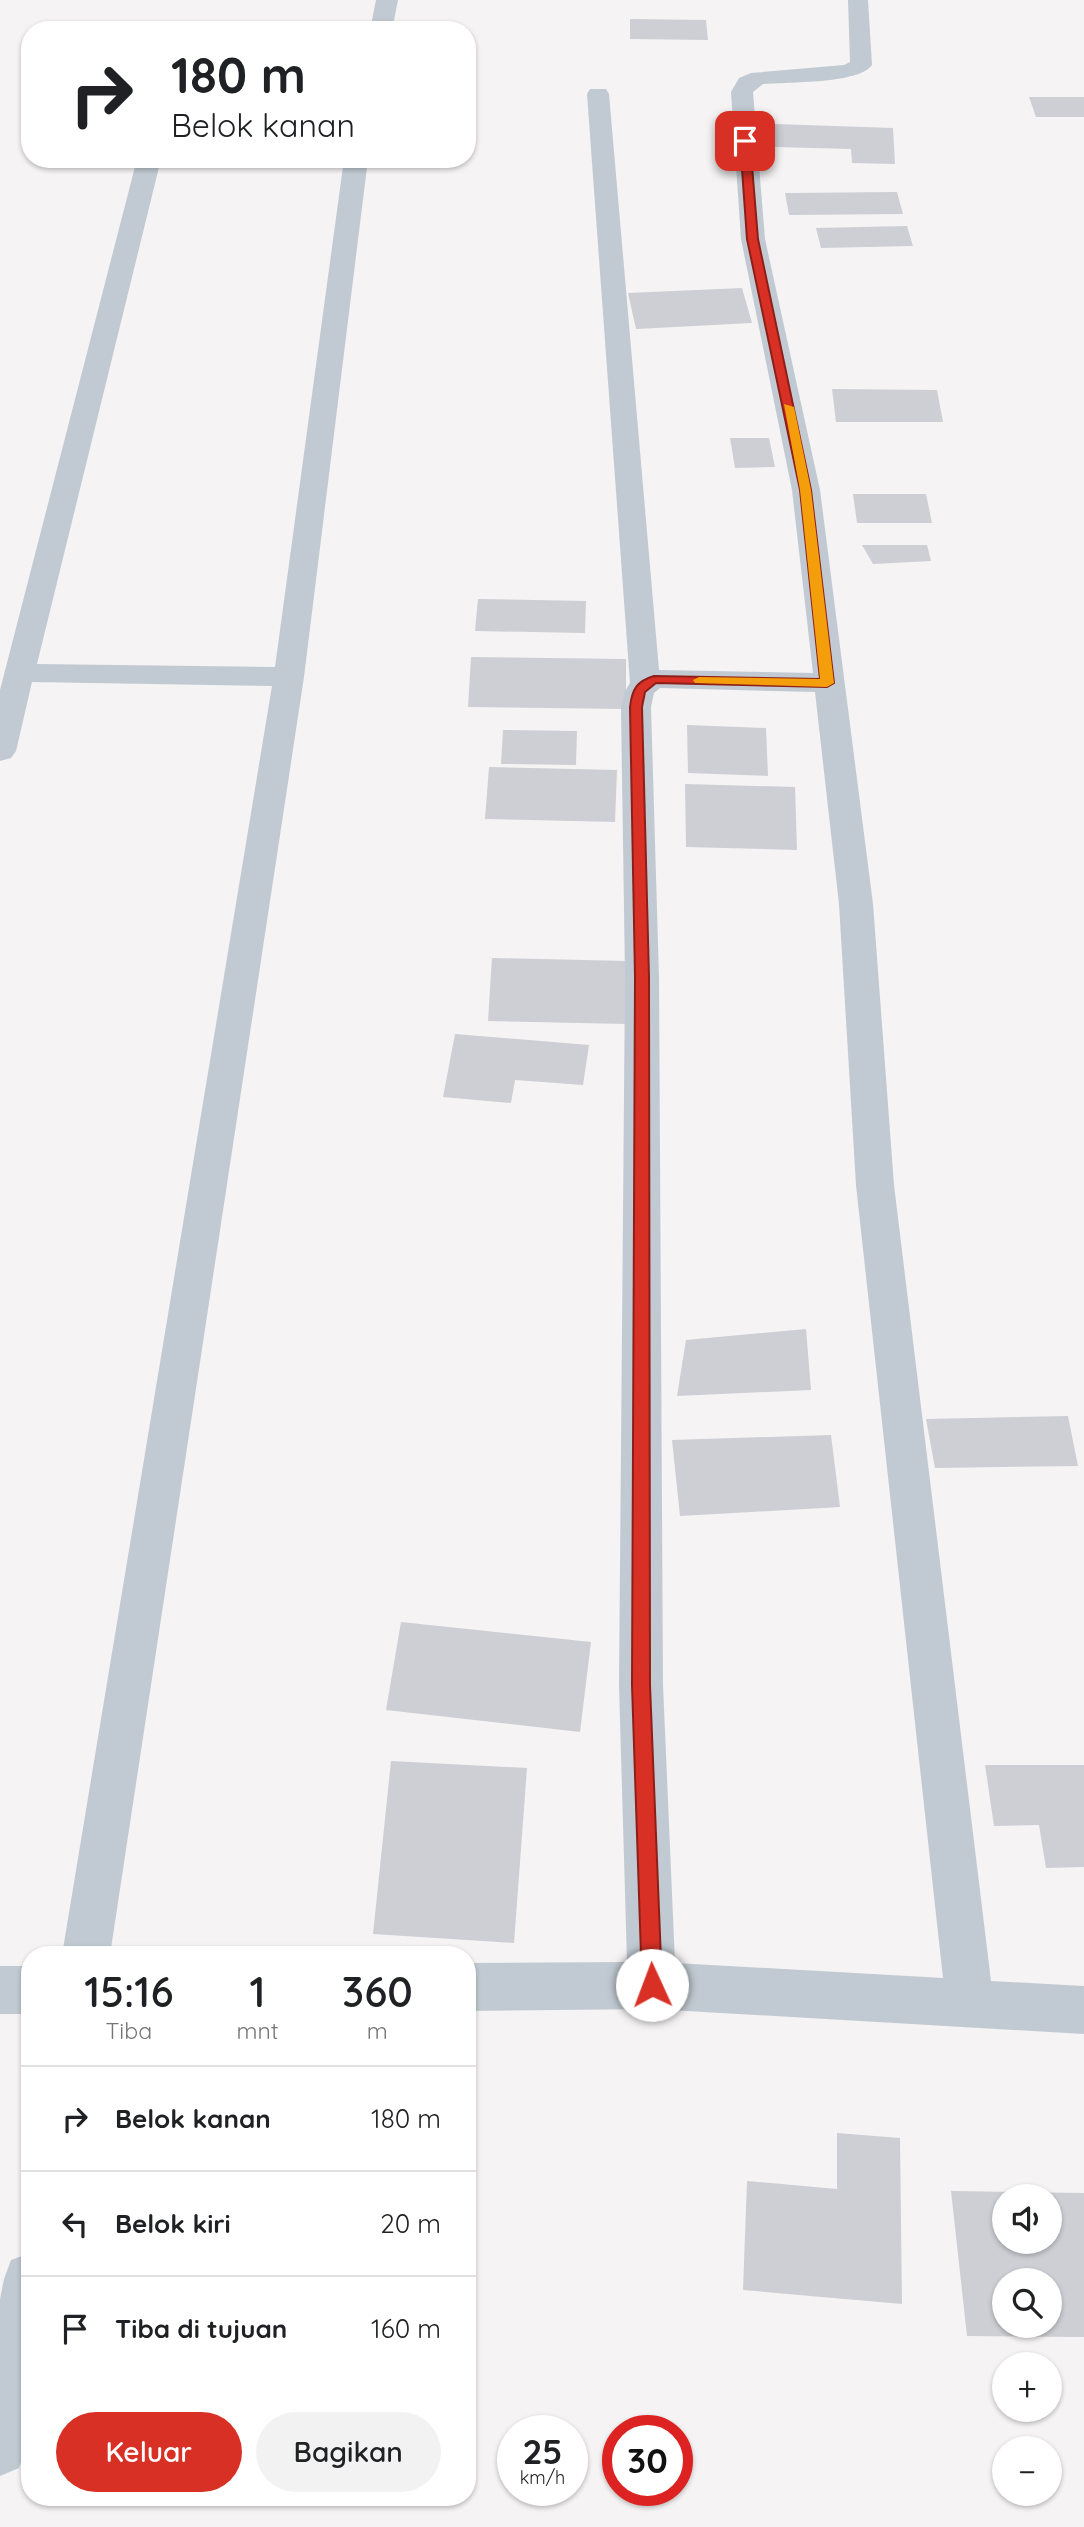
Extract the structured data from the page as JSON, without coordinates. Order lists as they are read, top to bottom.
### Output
{
  "page": {
    "turn": ["180 m", "Belok kanan"],
    "eta": [
      "15:16",
      "Tiba",
      "1",
      "mnt",
      "360",
      "m"
    ],
    "list": [
      {
        "name": "Belok kanan",
        "value": "180 m"
      },
      {
        "name": "Belok kiri",
        "value": "20 m"
      },
      {
        "name": "Tiba di tujuan",
        "value": "160 m"
      }
    ],
    "map_buttons": ["+", "−"],
    "buttons": ["Keluar", "Bagikan"],
    "speed": "25 km/h",
    "limit": "30"
  }
}
